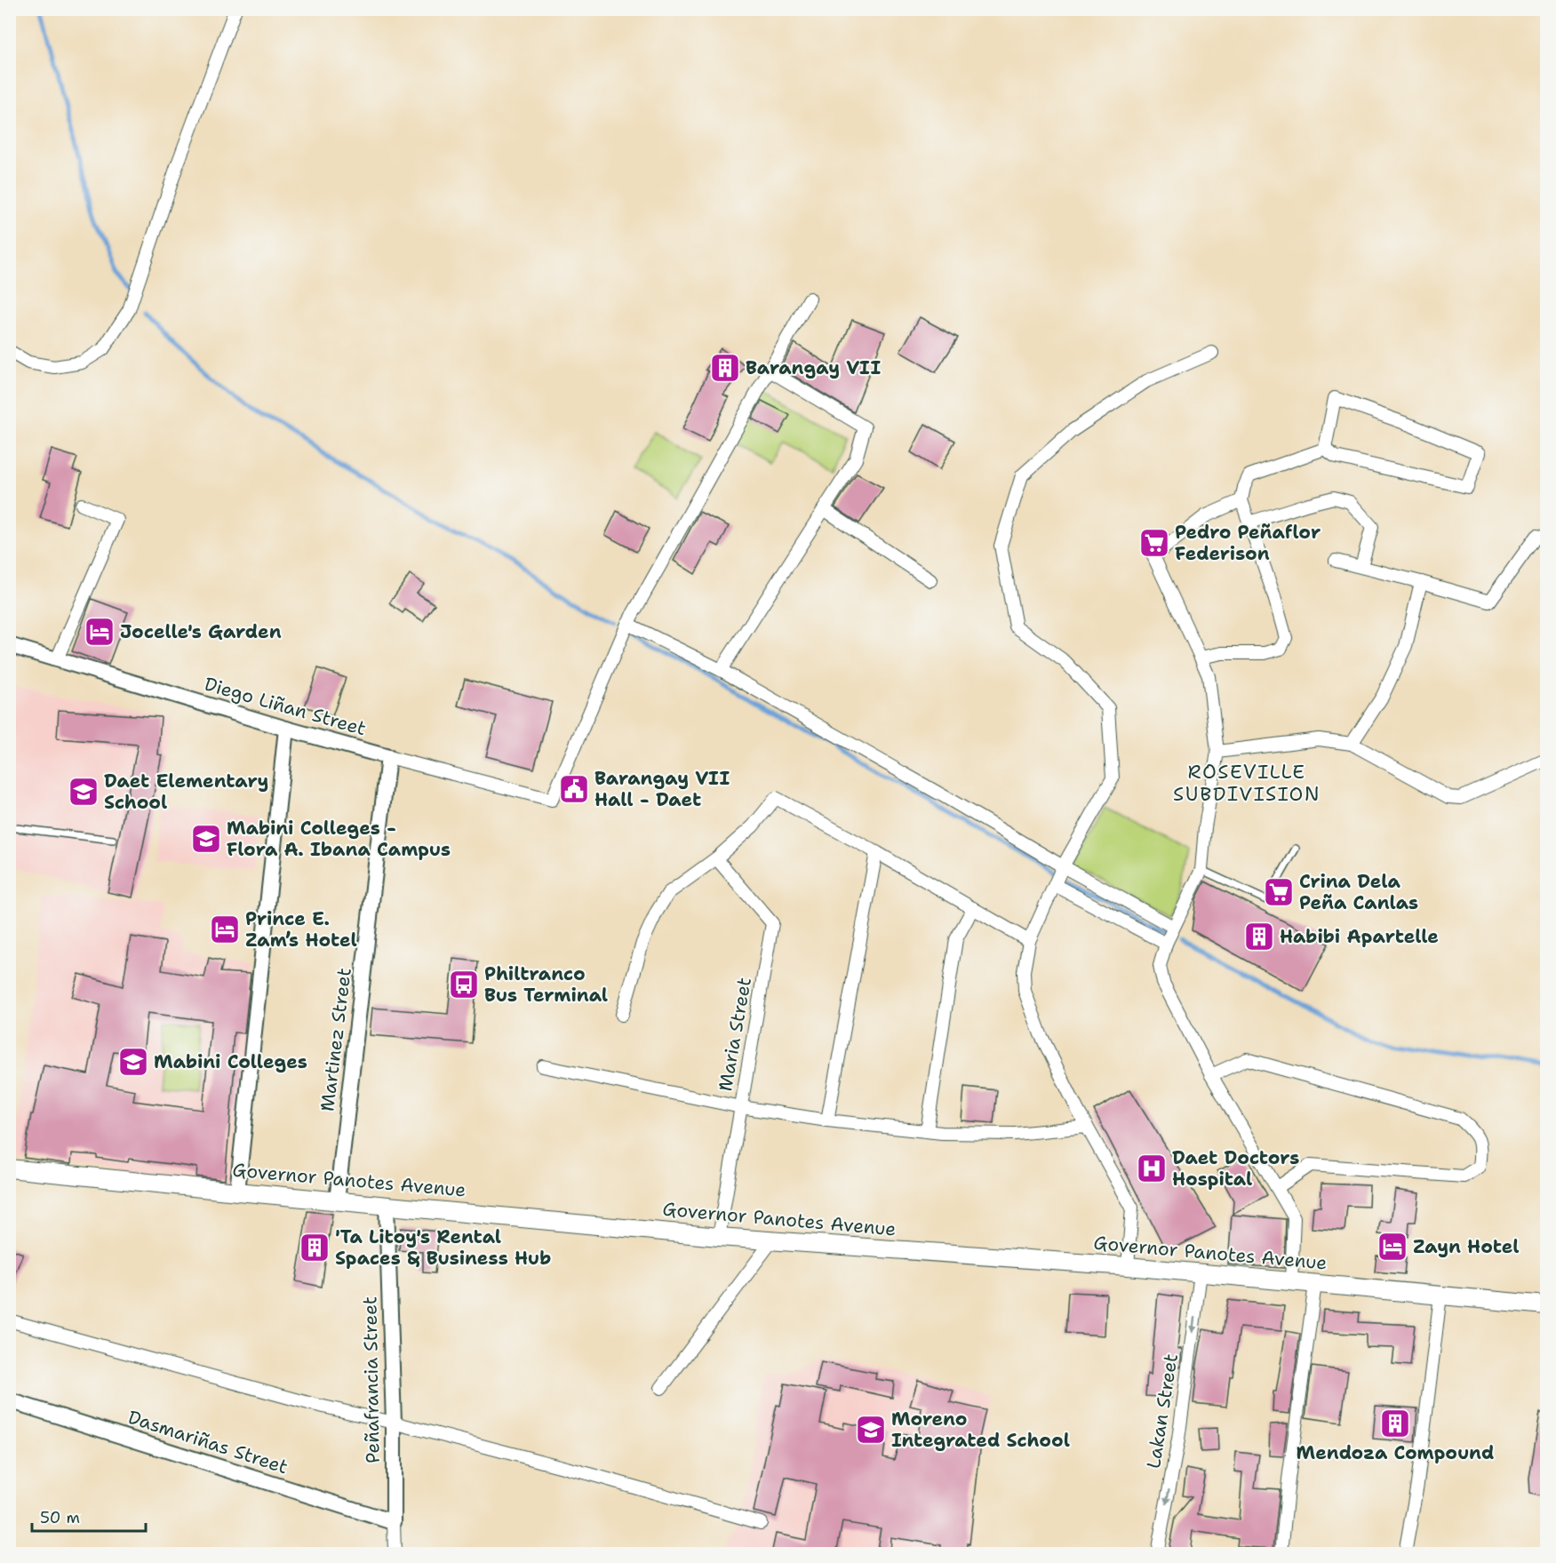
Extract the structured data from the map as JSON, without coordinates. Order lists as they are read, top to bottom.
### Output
{
  "streets": {
    "main road": ["Governor Panotes Avenue"],
    "street": [
      "Diego Liñan Street",
      "Maria Street",
      "Martinez Street",
      "Peñafrancia Street",
      "Lakan Street",
      "Dasmariñas Street"
    ]
  },
  "crossings": [
    ["Diego Liñan Street", "Martinez Street"],
    ["Maria Street", "Governor Panotes Avenue"],
    ["Martinez Street", "Governor Panotes Avenue"],
    ["Governor Panotes Avenue", "Peñafrancia Street"],
    ["Governor Panotes Avenue", "Lakan Street"],
    ["Peñafrancia Street", "Dasmariñas Street"]
  ],
  "one_way": ["Lakan Street"],
  "districts": ["ROSEVILLE SUBDIVISION"],
  "places": {
    "building": [
      "Barangay VII",
      "Habibi Apartelle",
      "'Ta Litoy's Rental Spaces & Business Hub",
      "Mendoza Compound"
    ],
    "supermarket": ["Pedro Peñaflor Federison", "Crina Dela Peña Canlas"],
    "hotel": ["Jocelle's Garden", "Prince E. Zam’s Hotel", "Zayn Hotel"],
    "public building": ["Barangay VII Hall - Daet"],
    "school or university": [
      "Daet Elementary School",
      "Mabini Colleges - Flora A. Ibana Campus",
      "Mabini Colleges",
      "Moreno Integrated School"
    ],
    "bus stop": ["Philtranco Bus Terminal"],
    "hospital": ["Daet Doctors Hospital"]
  },
  "scale_bar": "50 m"
}
